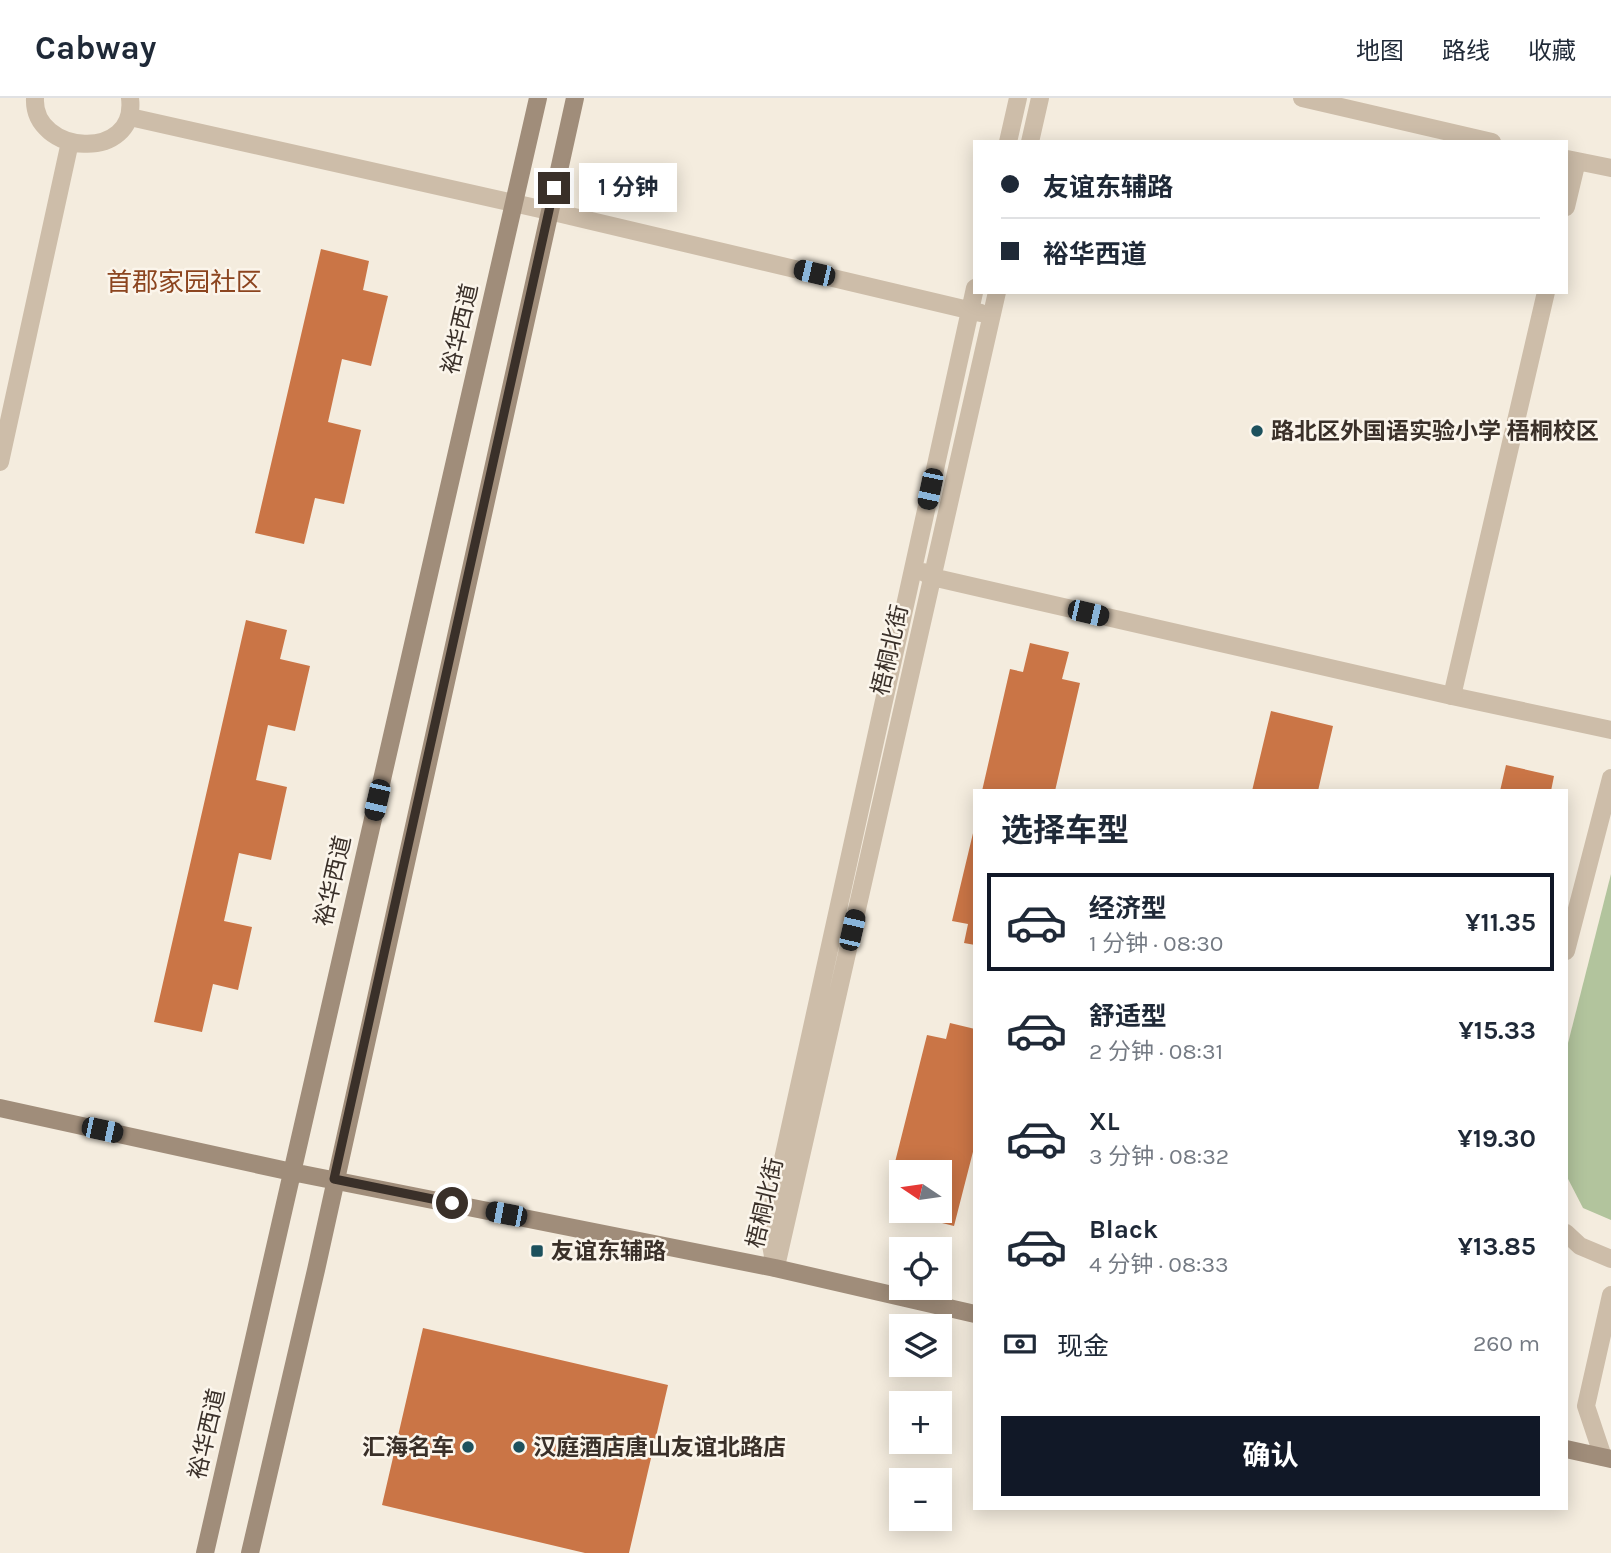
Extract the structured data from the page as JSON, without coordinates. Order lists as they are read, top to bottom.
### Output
{
  "streets": {
    "main road": ["裕华西道"],
    "street": ["梧桐北街"]
  },
  "districts": ["首郡家园社区"],
  "places": {
    "other": ["路北区外国语实验小学 梧桐校区", "汇海名车", "汉庭酒店唐山友谊北路店"],
    "transit": ["友谊东辅路"]
  },
  "north": "left",
  "page": {
    "header": "Cabway",
    "nav": ["地图", "路线", "收藏"],
    "banner": ["友谊东辅路", "裕华西道"],
    "bubble": "1 分钟",
    "heading": "选择车型",
    "list": [
      {
        "name": "经济型",
        "note": "1 分钟 · 08:30",
        "value": "¥11.35"
      },
      {
        "name": "舒适型",
        "note": "2 分钟 · 08:31",
        "value": "¥15.33"
      },
      {
        "name": "XL",
        "note": "3 分钟 · 08:32",
        "value": "¥19.30"
      },
      {
        "name": "Black",
        "note": "4 分钟 · 08:33",
        "value": "¥13.85"
      }
    ],
    "map_buttons": ["+", "−"],
    "pay": ["现金", "260 m"],
    "buttons": "确认"
  }
}
